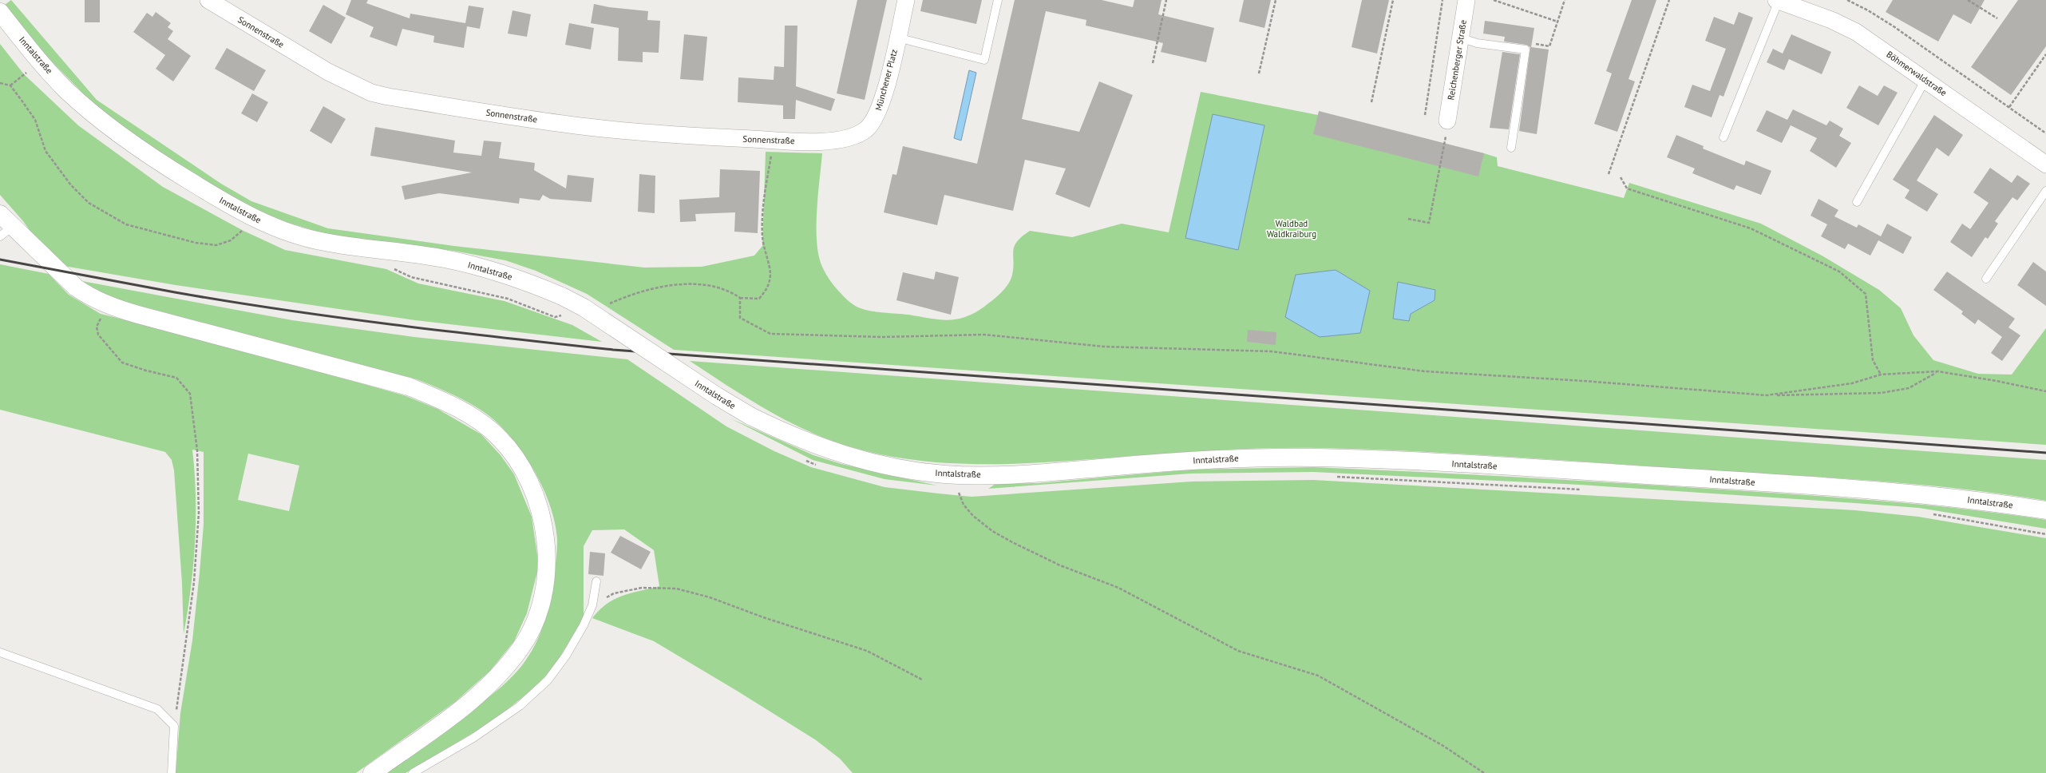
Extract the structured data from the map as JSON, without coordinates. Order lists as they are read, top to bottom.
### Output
{
  "streets": {
    "main road": ["Inntalstraße"],
    "street": [
      "Sonnenstraße",
      "Reichenberger Straße",
      "Böhmerwaldstraße",
      "Münchener Platz"
    ]
  },
  "crossings": [
    ["Sonnenstraße", "Münchener Platz"]
  ],
  "parks": ["Waldbad Waldkraiburg"]
}
